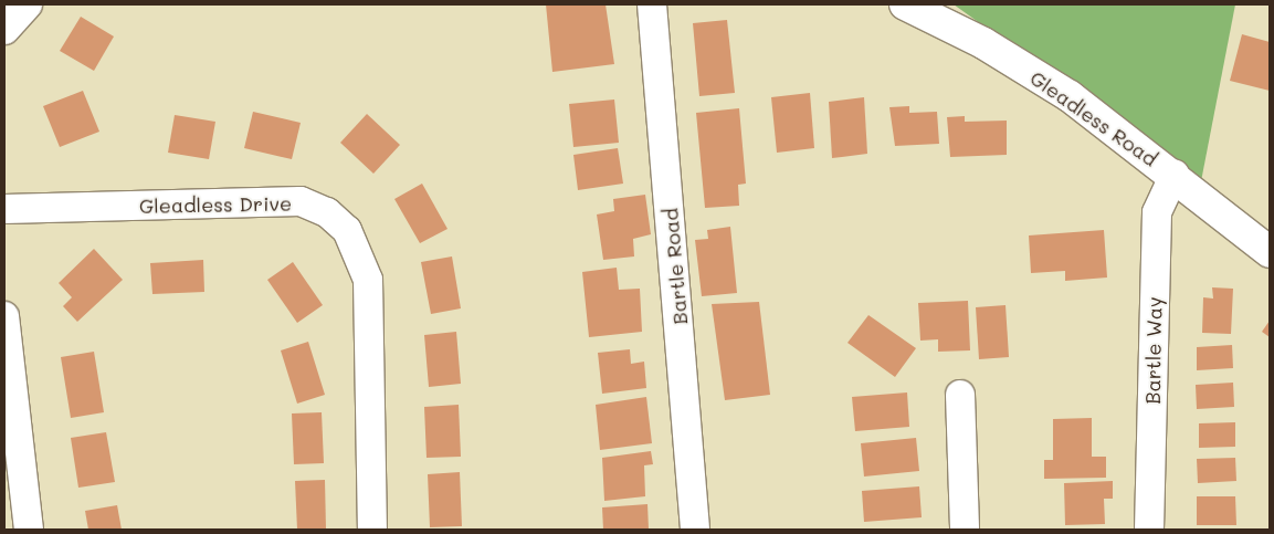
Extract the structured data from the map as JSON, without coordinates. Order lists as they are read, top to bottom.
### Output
{
  "streets": {
    "main road": ["Gleadless Road"],
    "street": ["Gleadless Drive", "Bartle Road", "Bartle Way"]
  },
  "crossings": [
    ["Gleadless Road", "Bartle Way"]
  ]
}
